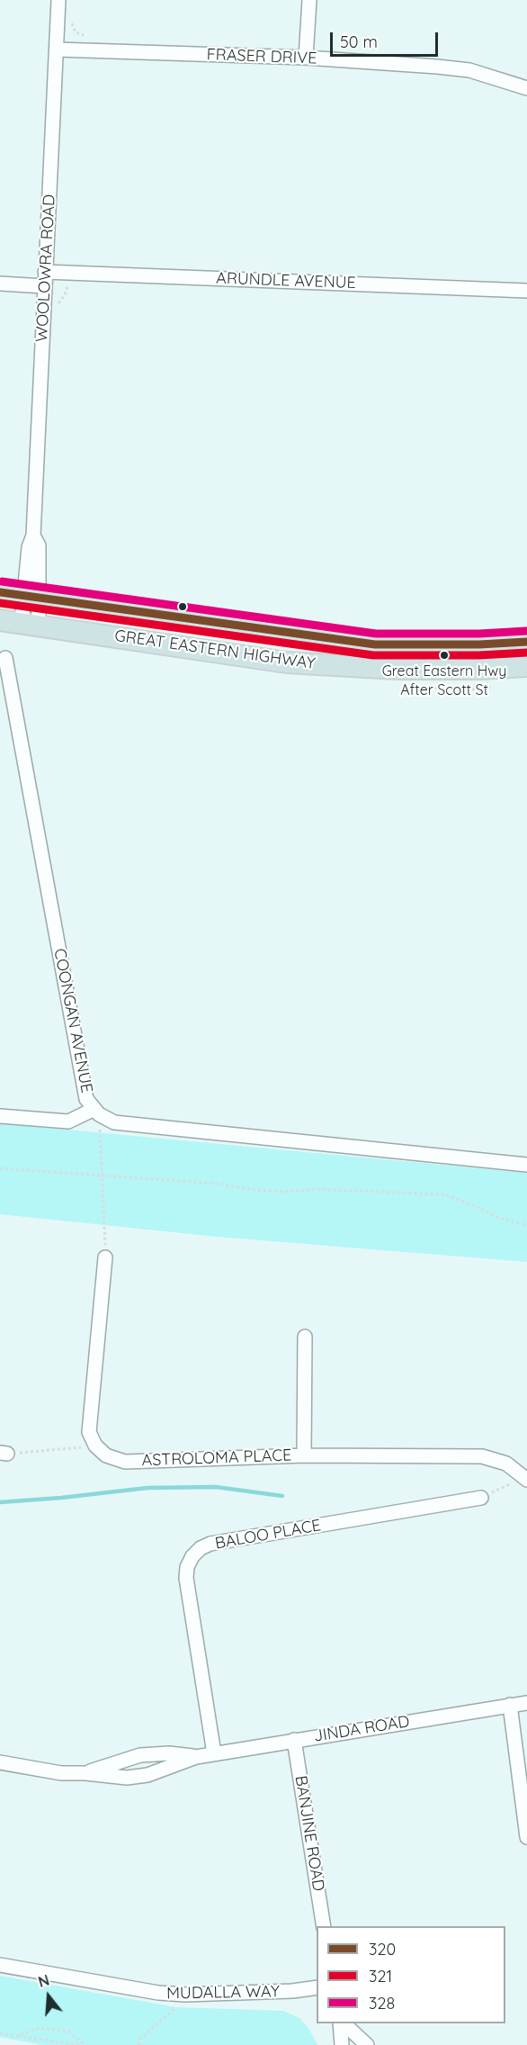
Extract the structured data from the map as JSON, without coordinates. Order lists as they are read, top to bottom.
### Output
{
  "streets": {
    "highway": ["GREAT EASTERN HIGHWAY"],
    "street": [
      "FRASER DRIVE",
      "WOOLOWRA ROAD",
      "ARUNDLE AVENUE",
      "COONGAN AVENUE",
      "ASTROLOMA PLACE",
      "BALOO PLACE",
      "JINDA ROAD",
      "BANJINE ROAD",
      "MUDALLA WAY"
    ]
  },
  "crossings": [
    ["FRASER DRIVE", "WOOLOWRA ROAD"],
    ["WOOLOWRA ROAD", "ARUNDLE AVENUE"],
    ["WOOLOWRA ROAD", "GREAT EASTERN HIGHWAY"],
    ["BALOO PLACE", "JINDA ROAD"],
    ["JINDA ROAD", "BANJINE ROAD"]
  ],
  "places": ["Great Eastern Hwy After Scott St"],
  "lines": ["transit line 328", "transit line 320", "transit line 321"],
  "legend": ["320", "321", "328"],
  "scale_bar": "50 m",
  "north": "top"
}
